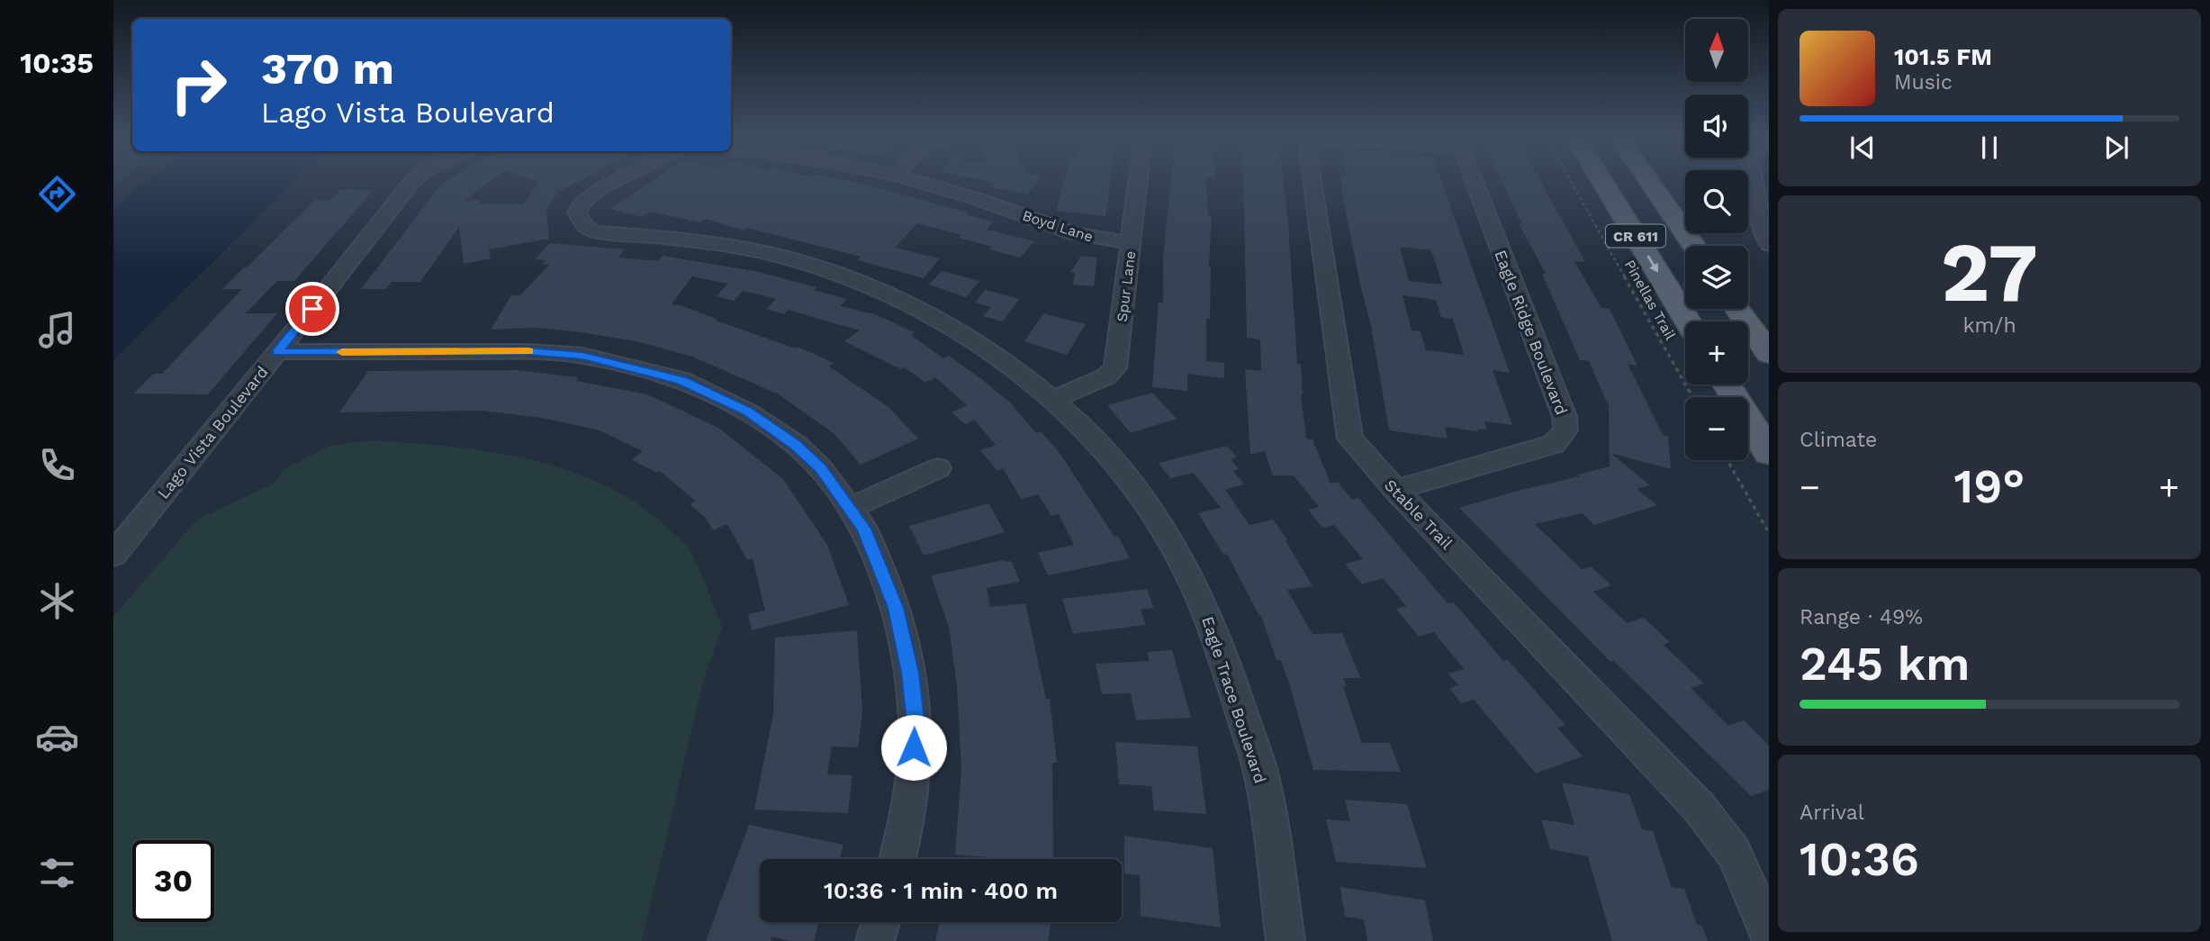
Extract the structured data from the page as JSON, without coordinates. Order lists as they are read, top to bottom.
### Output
{
  "streets": {
    "main road": ["CR 611"],
    "street": [
      "Boyd Lane",
      "Spur Lane",
      "Eagle Ridge Boulevard",
      "Lago Vista Boulevard",
      "Stable Trail",
      "Eagle Trace Boulevard"
    ],
    "path": ["Pinellas Trail"]
  },
  "crossings": [
    ["Boyd Lane", "Spur Lane"],
    ["Spur Lane", "Eagle Trace Boulevard"],
    ["Eagle Ridge Boulevard", "Stable Trail"]
  ],
  "north": "top",
  "page": {
    "tabs": "10:35",
    "map_buttons": ["+", "−"],
    "turn": ["370 m", "Lago Vista Boulevard"],
    "song": ["101.5 FM", "Music"],
    "tile": [
      ["27", "km/h"],
      "Climate",
      ["Range · 49%", "245 km"],
      ["Arrival", "10:36"]
    ],
    "heat": ["−", "19°", "+"],
    "limit": "30",
    "trip": "10:36 · 1 min · 400 m"
  }
}
